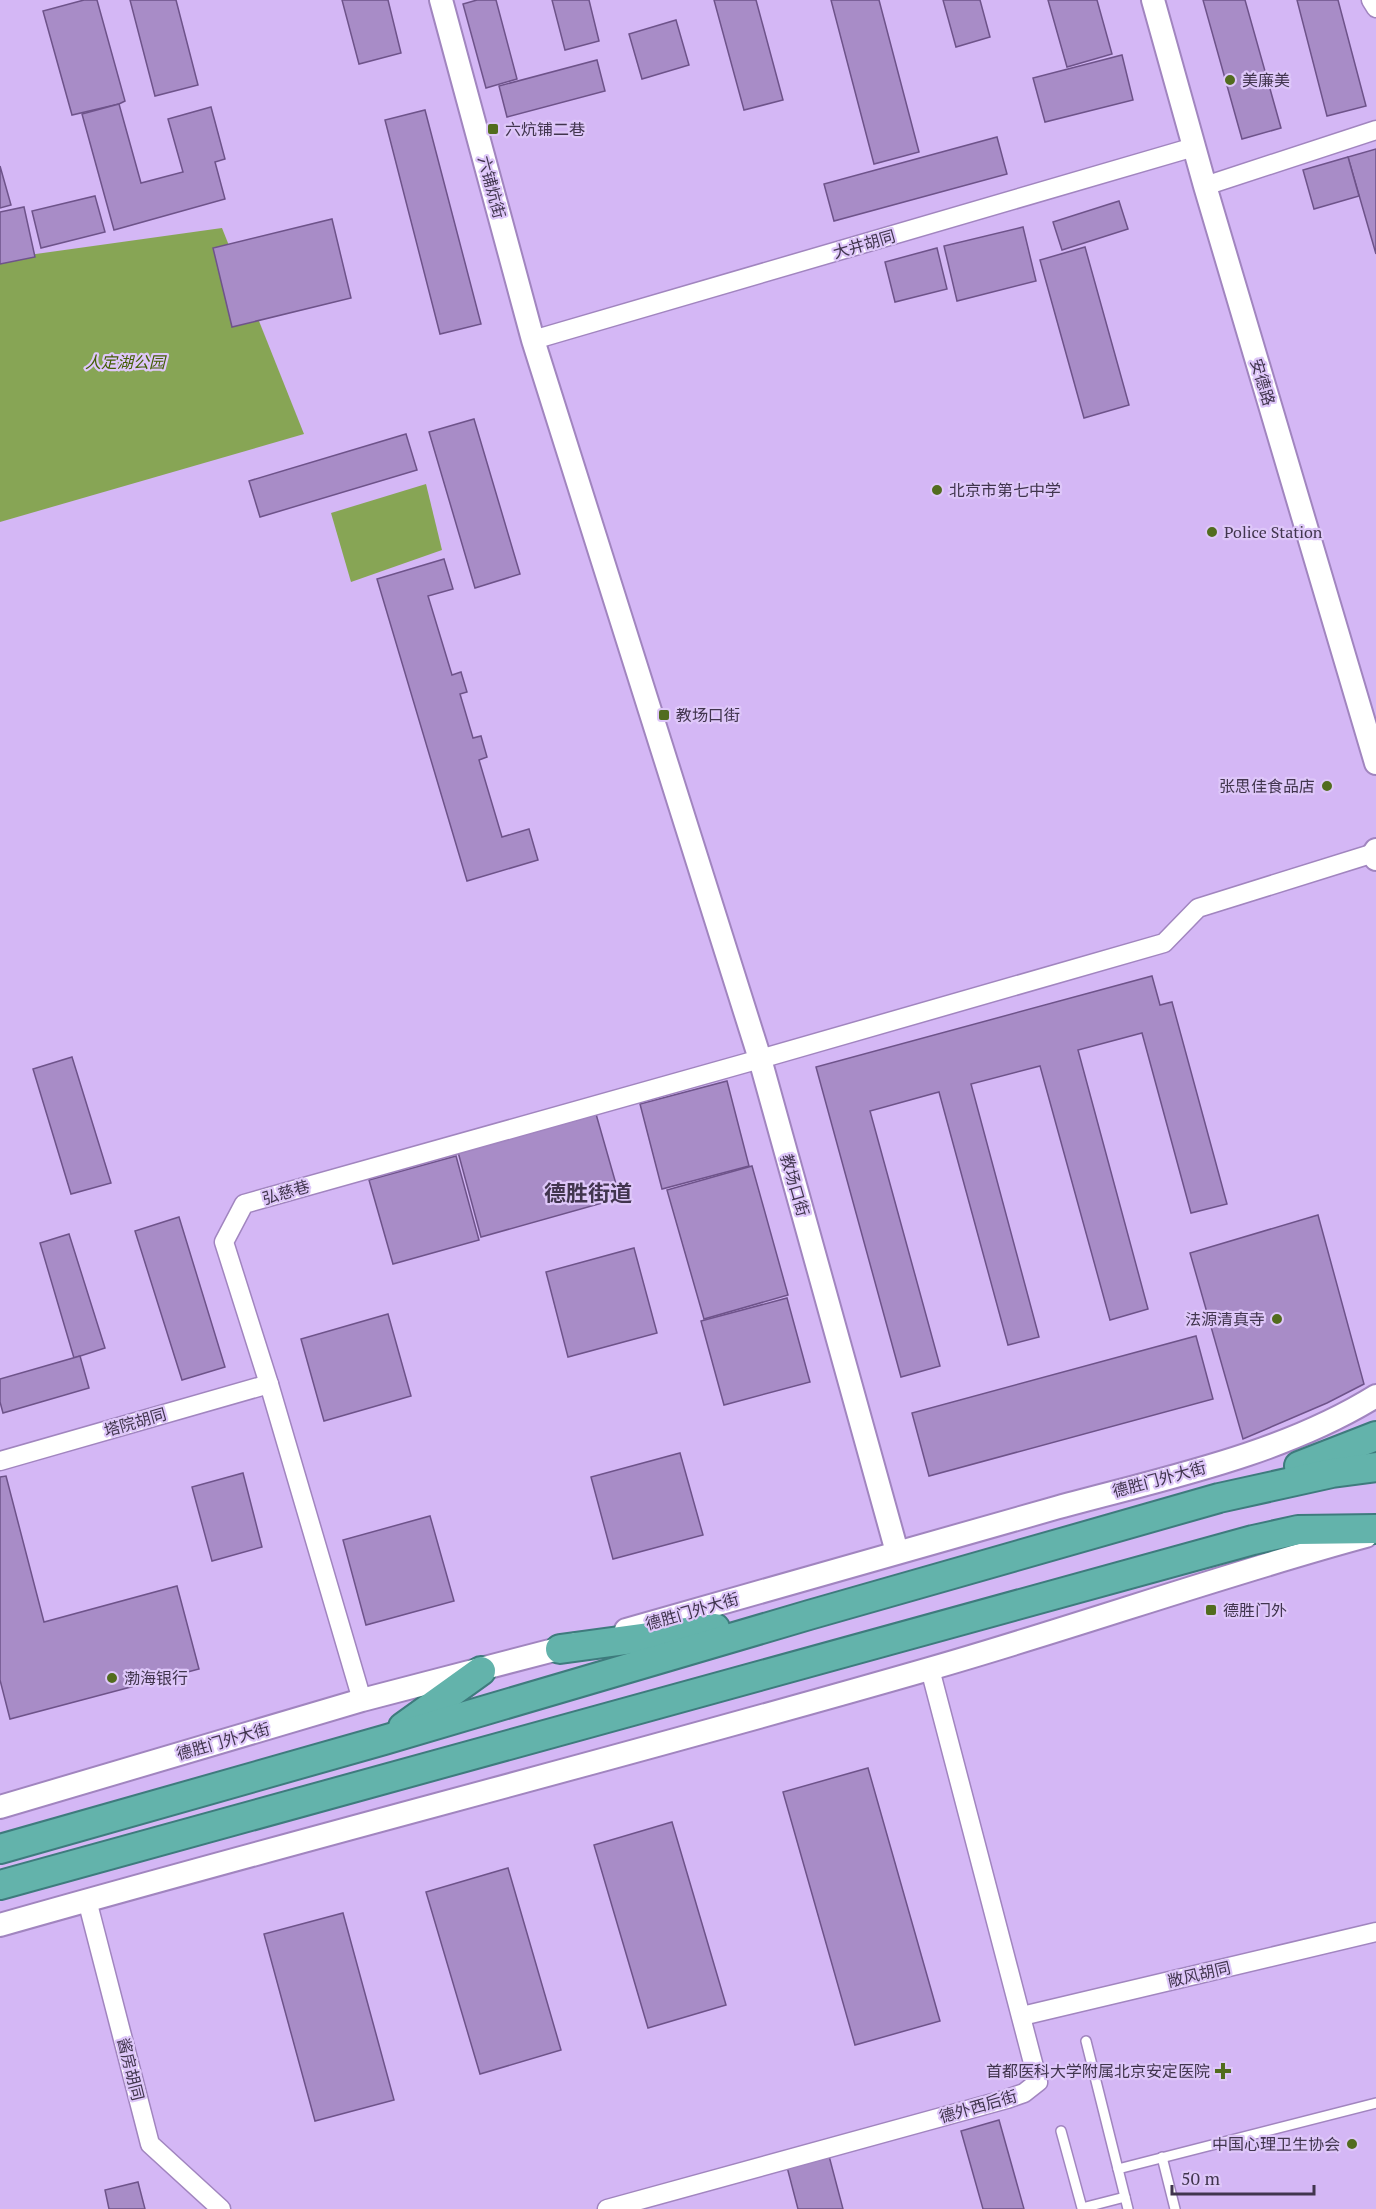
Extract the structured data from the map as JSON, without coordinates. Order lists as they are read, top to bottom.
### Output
{
  "streets": {
    "highway": ["德胜门外大街"],
    "street": [
      "六铺炕街",
      "大井胡同",
      "安德路",
      "教场口街",
      "弘慈巷",
      "塔院胡同",
      "敞风胡同",
      "酱房胡同",
      "德外西后街"
    ]
  },
  "crossings": [
    ["六铺炕街", "大井胡同"],
    ["六铺炕街", "教场口街"],
    ["大井胡同", "安德路"],
    ["大井胡同", "教场口街"],
    ["教场口街", "弘慈巷"],
    ["教场口街", "德胜门外大街"],
    ["弘慈巷", "塔院胡同"],
    ["弘慈巷", "德胜门外大街"],
    ["敞风胡同", "德外西后街"]
  ],
  "districts": ["德胜街道"],
  "parks": ["人定湖公园"],
  "places": {
    "other": [
      "美廉美",
      "北京市第七中学",
      "Police Station",
      "张思佳食品店",
      "法源清真寺",
      "渤海银行",
      "中国心理卫生协会"
    ],
    "transit": ["六炕铺二巷", "教场口街", "德胜门外"],
    "health": ["首都医科大学附属北京安定医院"]
  },
  "scale_bar": "50 m"
}
